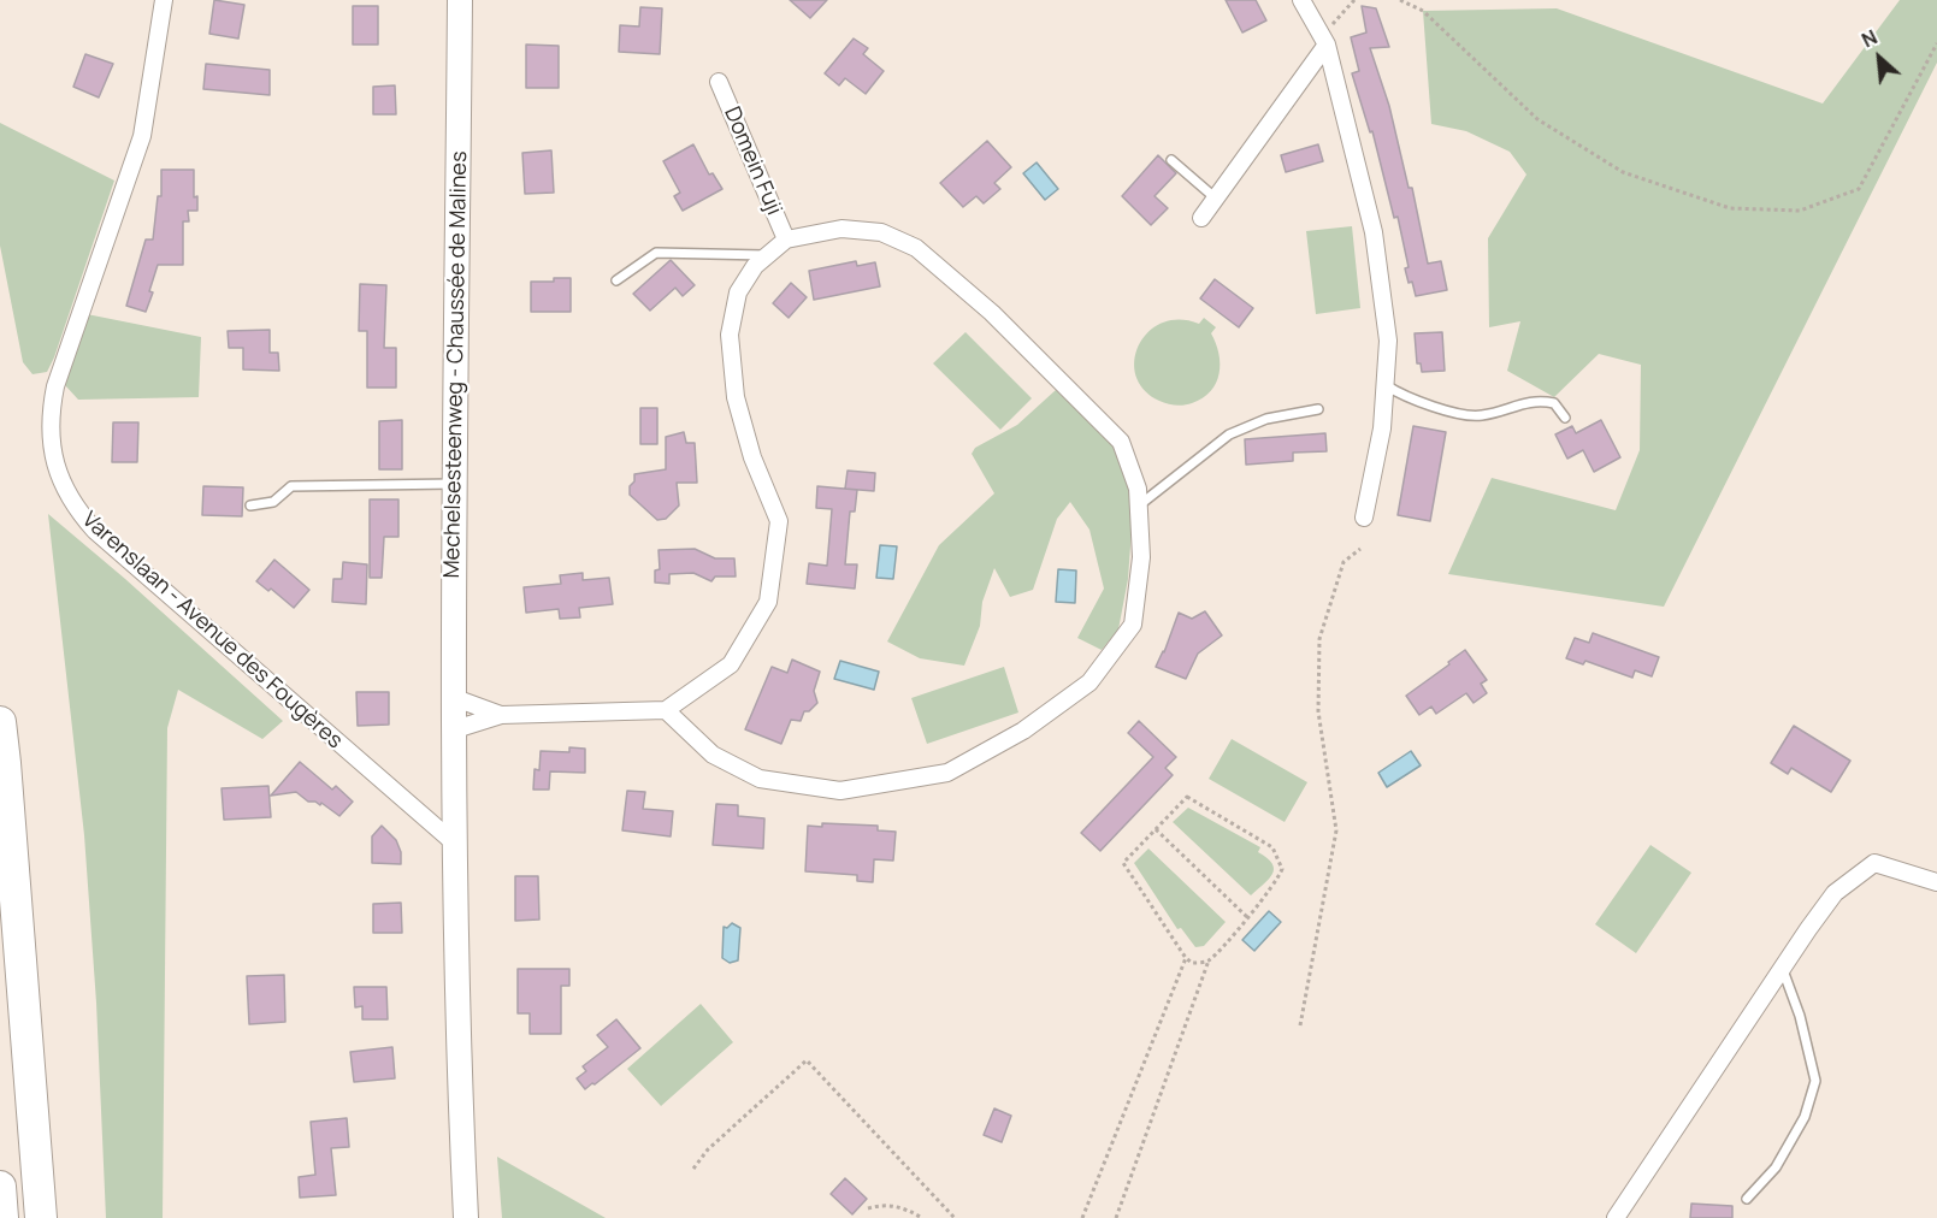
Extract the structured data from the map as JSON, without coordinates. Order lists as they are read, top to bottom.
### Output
{
  "streets": {
    "main road": ["Mechelsesteenweg - Chaussée de Malines"],
    "street": ["Domein Fuji", "Varenslaan - Avenue des Fougères"]
  },
  "crossings": [
    ["Mechelsesteenweg - Chaussée de Malines", "Varenslaan - Avenue des Fougères"]
  ],
  "north": "top left"
}
